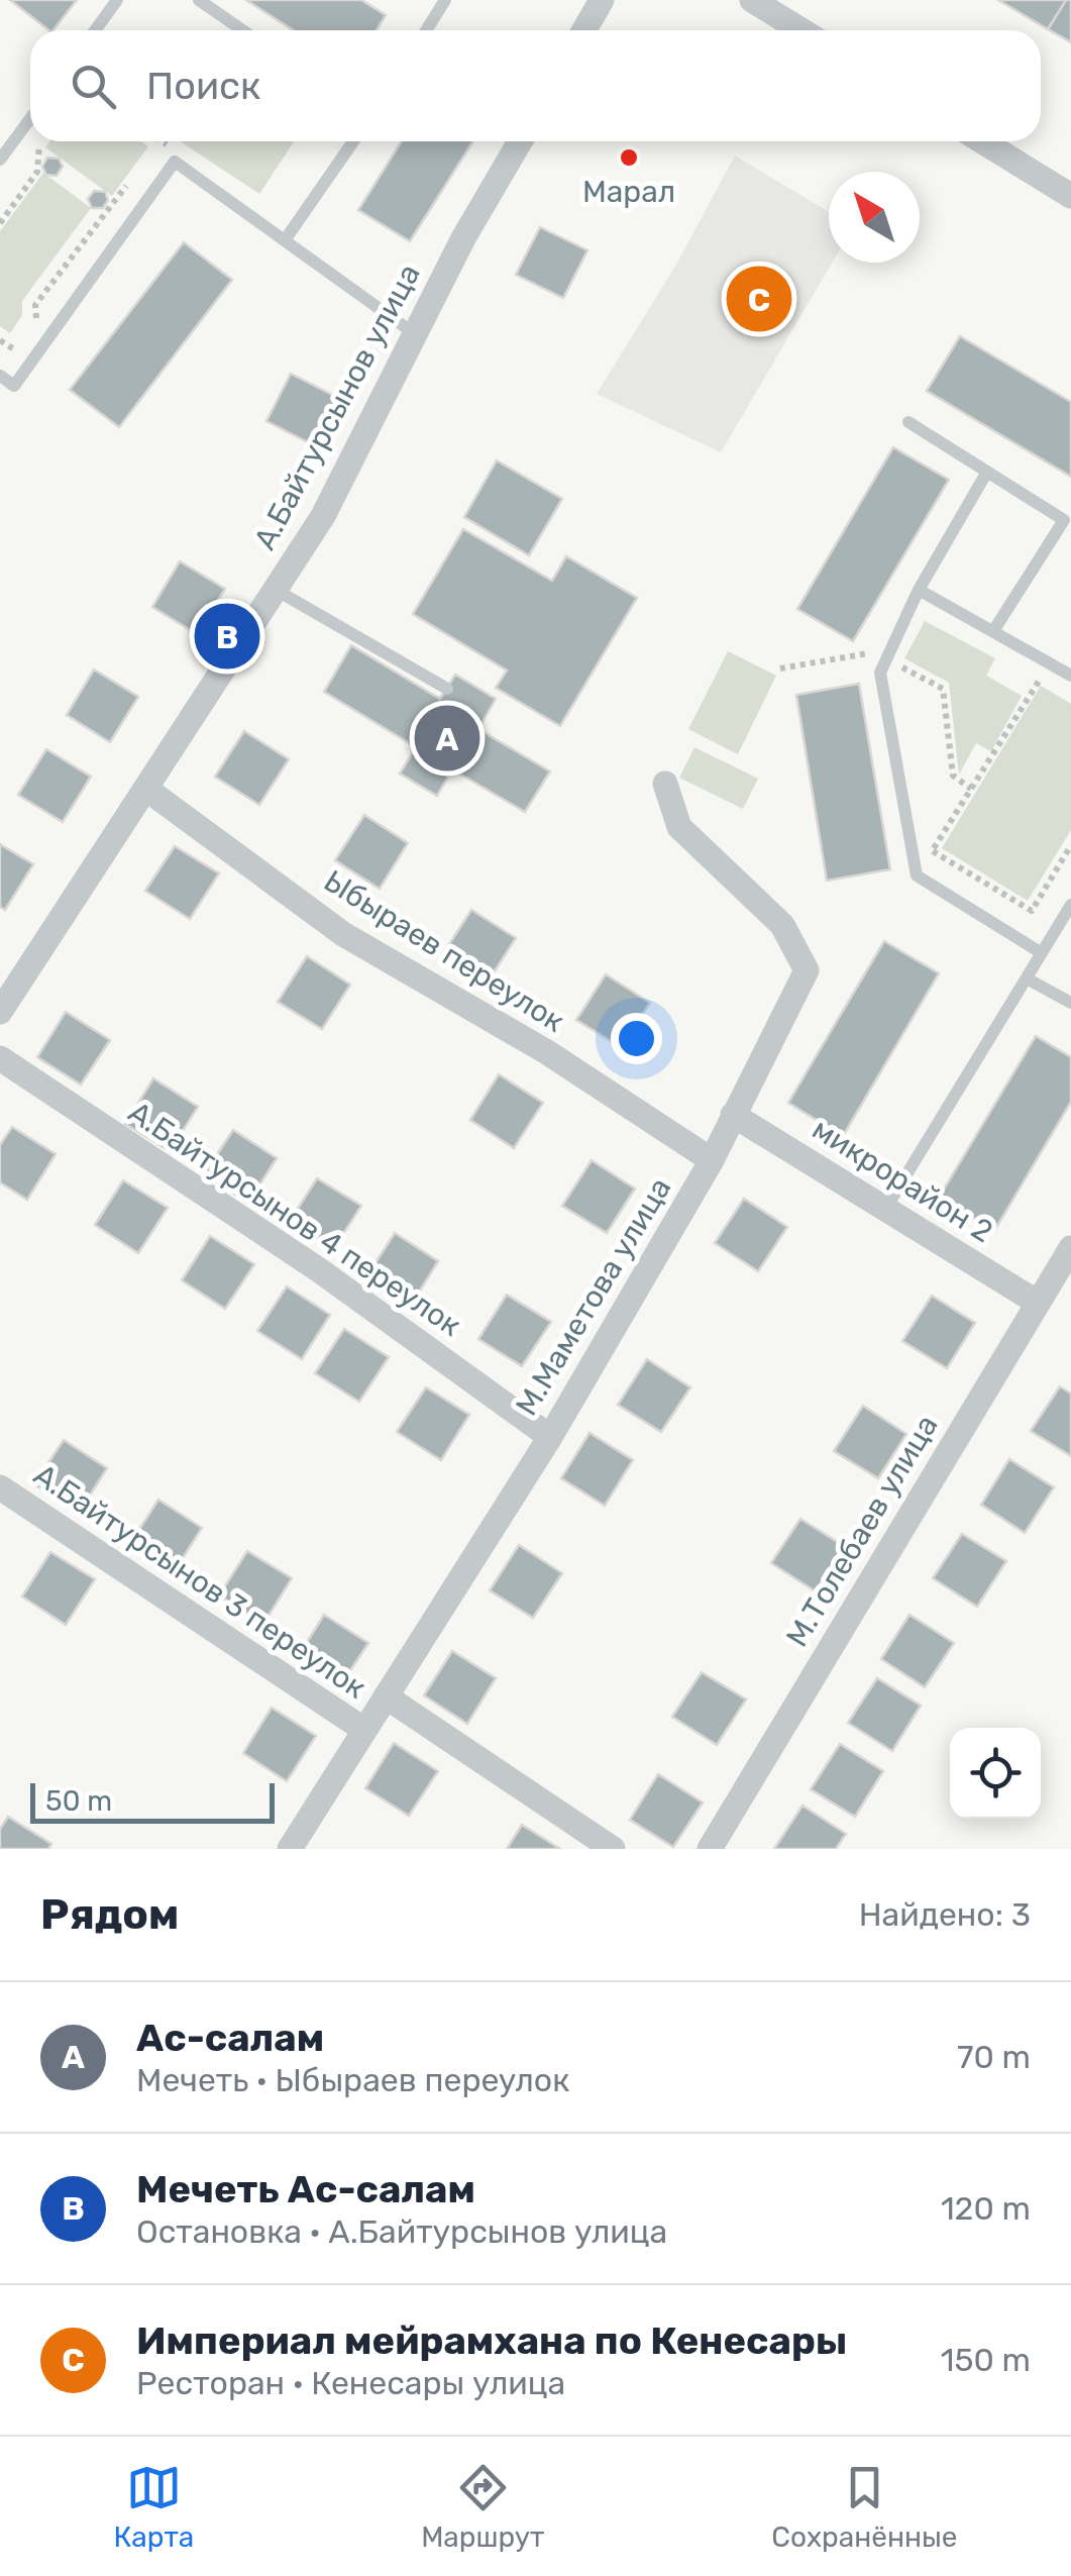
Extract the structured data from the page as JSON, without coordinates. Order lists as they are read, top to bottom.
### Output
{
  "streets": {
    "street": [
      "А.Байтурсынов улица",
      "Ыбыраев переулок",
      "микрорайон 2",
      "А.Байтурсынов 4 переулок",
      "М.Маметова улица",
      "М.Толебаев улица",
      "А.Байтурсынов 3 переулок"
    ]
  },
  "crossings": [
    ["А.Байтурсынов улица", "Ыбыраев переулок"],
    ["Ыбыраев переулок", "М.Маметова улица"],
    ["микрорайон 2", "М.Маметова улица"],
    ["микрорайон 2", "М.Толебаев улица"],
    ["А.Байтурсынов 4 переулок", "М.Маметова улица"],
    ["М.Маметова улица", "А.Байтурсынов 3 переулок"]
  ],
  "places": ["Марал"],
  "scale_bar": "50 m",
  "north": "top left",
  "page": {
    "search": "Поиск",
    "pins": ["C", "B", "A"],
    "scale": "50 m",
    "heading": ["Рядом", "Найдено: 3"],
    "list": [
      {
        "mark": "A",
        "name": "Ас-салам",
        "note": "Мечеть · Ыбыраев переулок",
        "value": "70 m"
      },
      {
        "mark": "B",
        "name": "Мечеть Ас-салам",
        "note": "Остановка · А.Байтурсынов улица",
        "value": "120 m"
      },
      {
        "mark": "C",
        "name": "Империал мейрамхана по Кенесары",
        "note": "Ресторан · Кенесары улица",
        "value": "150 m"
      }
    ],
    "nav": ["Карта", "Маршрут", "Сохранённые"]
  }
}
